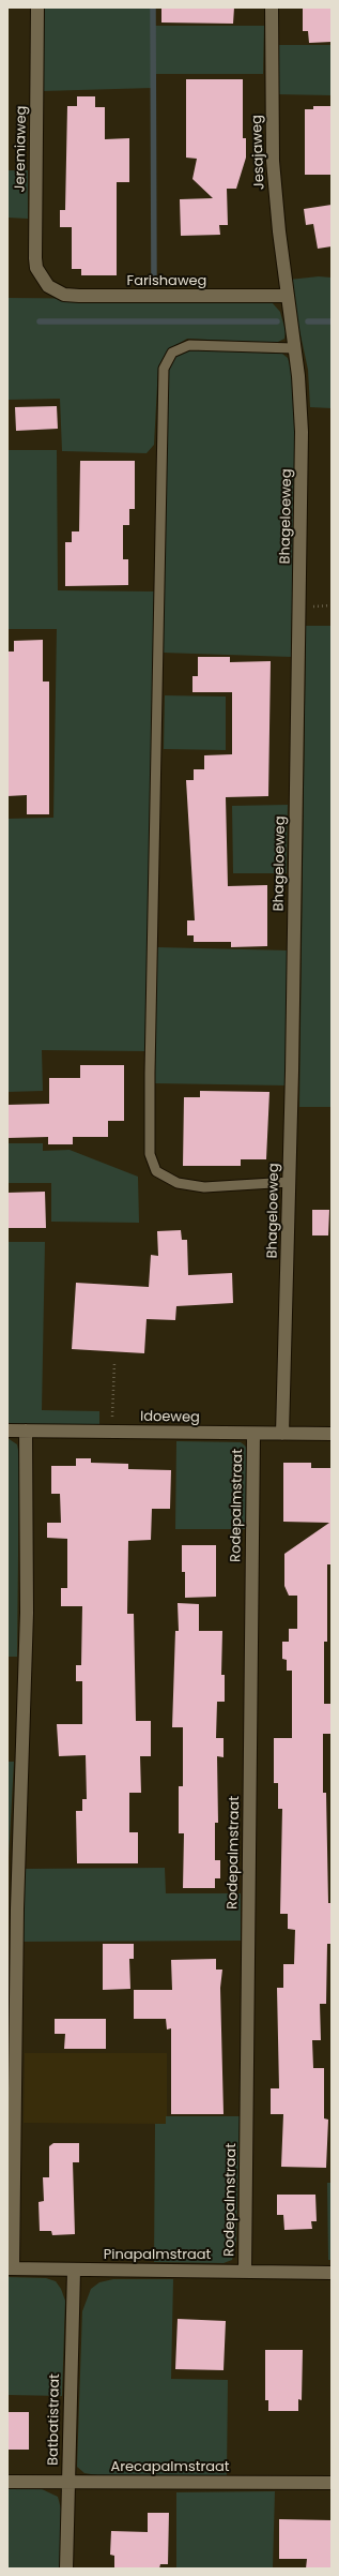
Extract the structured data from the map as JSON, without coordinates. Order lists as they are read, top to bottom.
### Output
{
  "streets": {
    "street": [
      "Jeremiaweg",
      "Jesajaweg",
      "Farishaweg",
      "Bhageloeweg",
      "Idoeweg",
      "Rodepalmstraat",
      "Pinapalmstraat",
      "Batbatistraat",
      "Arecapalmstraat"
    ]
  },
  "crossings": [
    ["Jeremiaweg", "Farishaweg"],
    ["Jesajaweg", "Farishaweg"],
    ["Jesajaweg", "Bhageloeweg"],
    ["Farishaweg", "Bhageloeweg"],
    ["Bhageloeweg", "Idoeweg"],
    ["Idoeweg", "Rodepalmstraat"],
    ["Rodepalmstraat", "Pinapalmstraat"],
    ["Pinapalmstraat", "Batbatistraat"],
    ["Batbatistraat", "Arecapalmstraat"]
  ]
}
